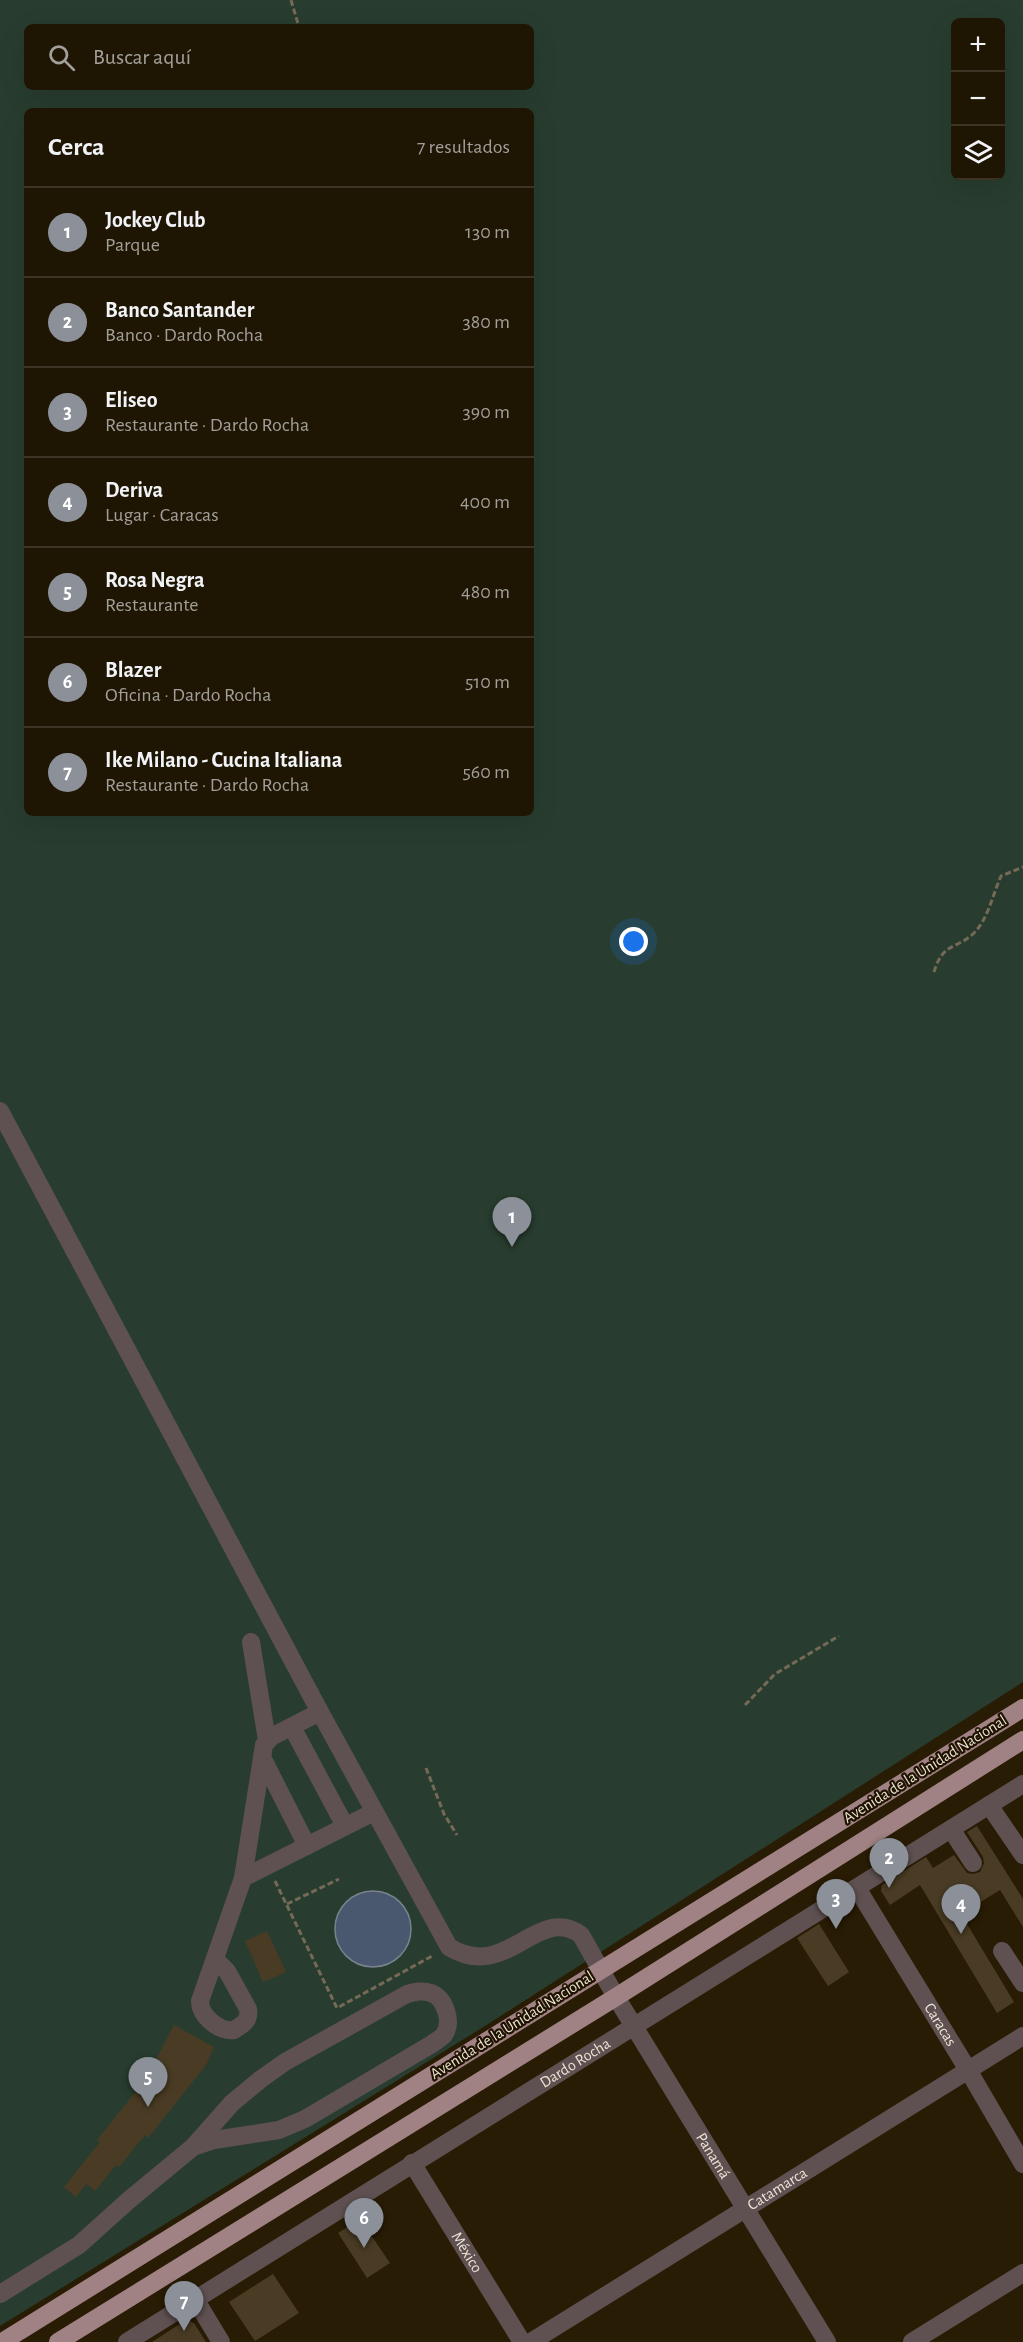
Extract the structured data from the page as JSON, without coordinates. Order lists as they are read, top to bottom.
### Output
{
  "streets": {
    "main road": ["Avenida de la Unidad Nacional"],
    "street": [
      "Caracas",
      "Dardo Rocha",
      "Panamá",
      "Catamarca",
      "México"
    ]
  },
  "crossings": [
    ["Avenida de la Unidad Nacional", "Panamá"],
    ["Caracas", "Dardo Rocha"],
    ["Caracas", "Catamarca"],
    ["Dardo Rocha", "Panamá"],
    ["Dardo Rocha", "México"],
    ["Panamá", "Catamarca"]
  ],
  "page": {
    "map_buttons": ["+", "−"],
    "search": "Buscar aquí",
    "heading": ["Cerca", "7 resultados"],
    "list": [
      {
        "mark": "1",
        "name": "Jockey Club",
        "note": "Parque",
        "value": "130 m"
      },
      {
        "mark": "2",
        "name": "Banco Santander",
        "note": "Banco · Dardo Rocha",
        "value": "380 m"
      },
      {
        "mark": "3",
        "name": "Eliseo",
        "note": "Restaurante · Dardo Rocha",
        "value": "390 m"
      },
      {
        "mark": "4",
        "name": "Deriva",
        "note": "Lugar · Caracas",
        "value": "400 m"
      },
      {
        "mark": "5",
        "name": "Rosa Negra",
        "note": "Restaurante",
        "value": "480 m"
      },
      {
        "mark": "6",
        "name": "Blazer",
        "note": "Oficina · Dardo Rocha",
        "value": "510 m"
      },
      {
        "mark": "7",
        "name": "Ike Milano - Cucina Italiana",
        "note": "Restaurante · Dardo Rocha",
        "value": "560 m"
      }
    ],
    "pins": [
      "1",
      "2",
      "3",
      "4",
      "5",
      "6",
      "7"
    ]
  }
}
